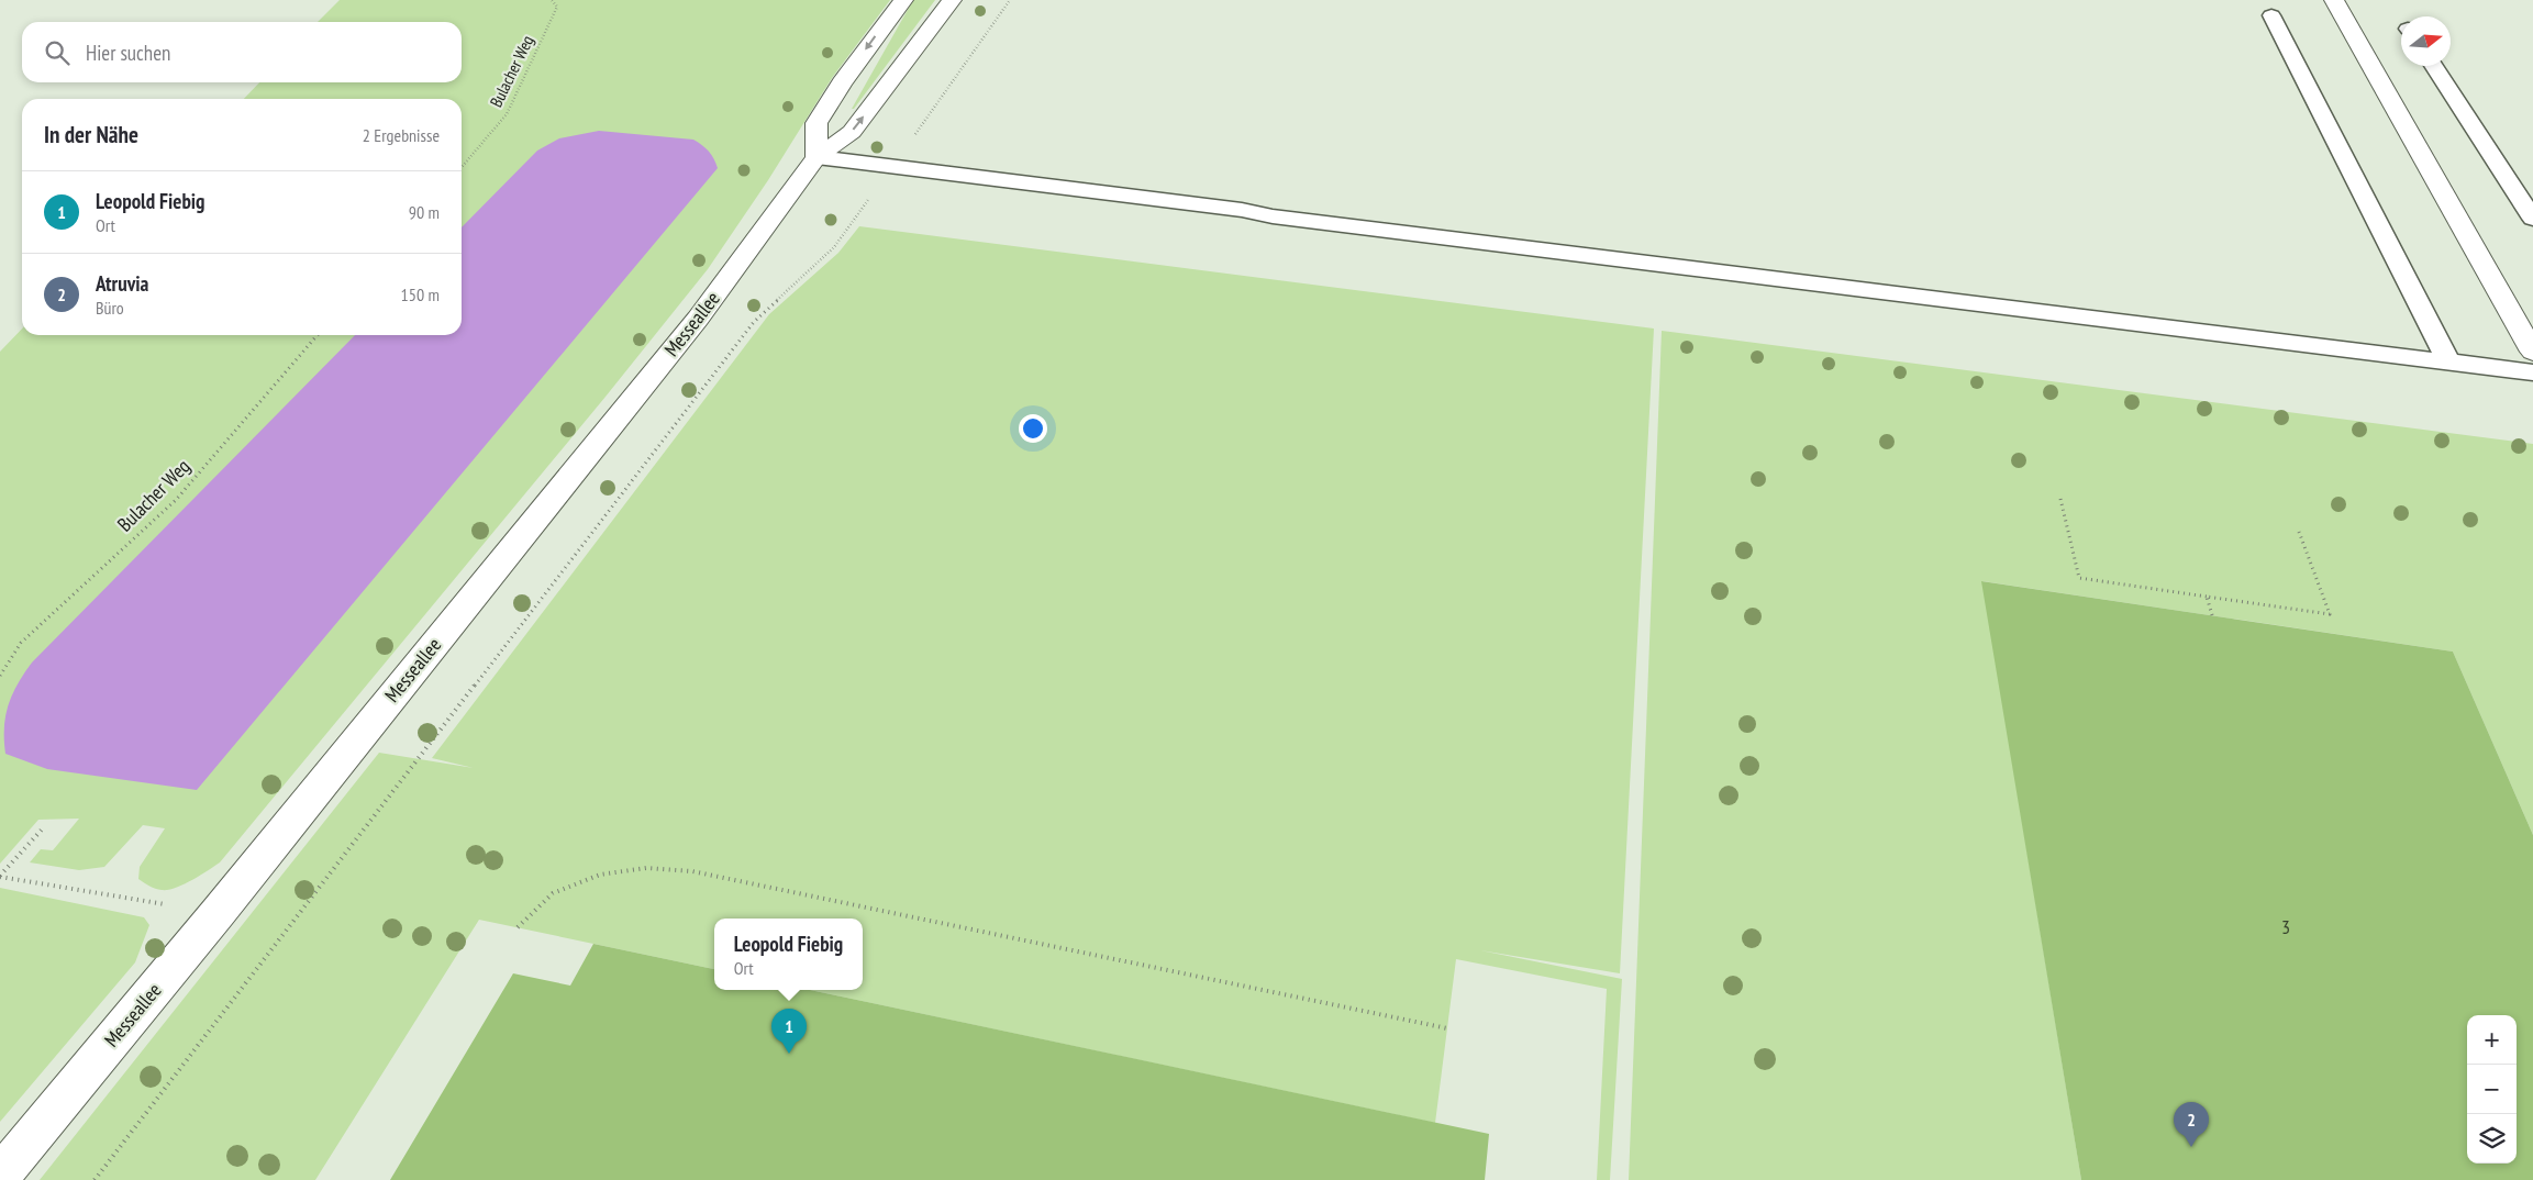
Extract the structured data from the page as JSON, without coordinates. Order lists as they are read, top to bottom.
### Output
{
  "streets": {
    "street": ["Messeallee"],
    "path": ["Bulacher Weg"]
  },
  "house_numbers": ["3"],
  "north": "right",
  "page": {
    "search": "Hier suchen",
    "heading": ["In der Nähe", "2 Ergebnisse"],
    "list": [
      {
        "mark": "1",
        "name": "Leopold Fiebig",
        "note": "Ort",
        "value": "90 m"
      },
      {
        "mark": "2",
        "name": "Atruvia",
        "note": "Büro",
        "value": "150 m"
      }
    ],
    "popup": ["Leopold Fiebig", "Ort"],
    "pins": ["1", "2"],
    "map_buttons": ["+", "−"]
  }
}
